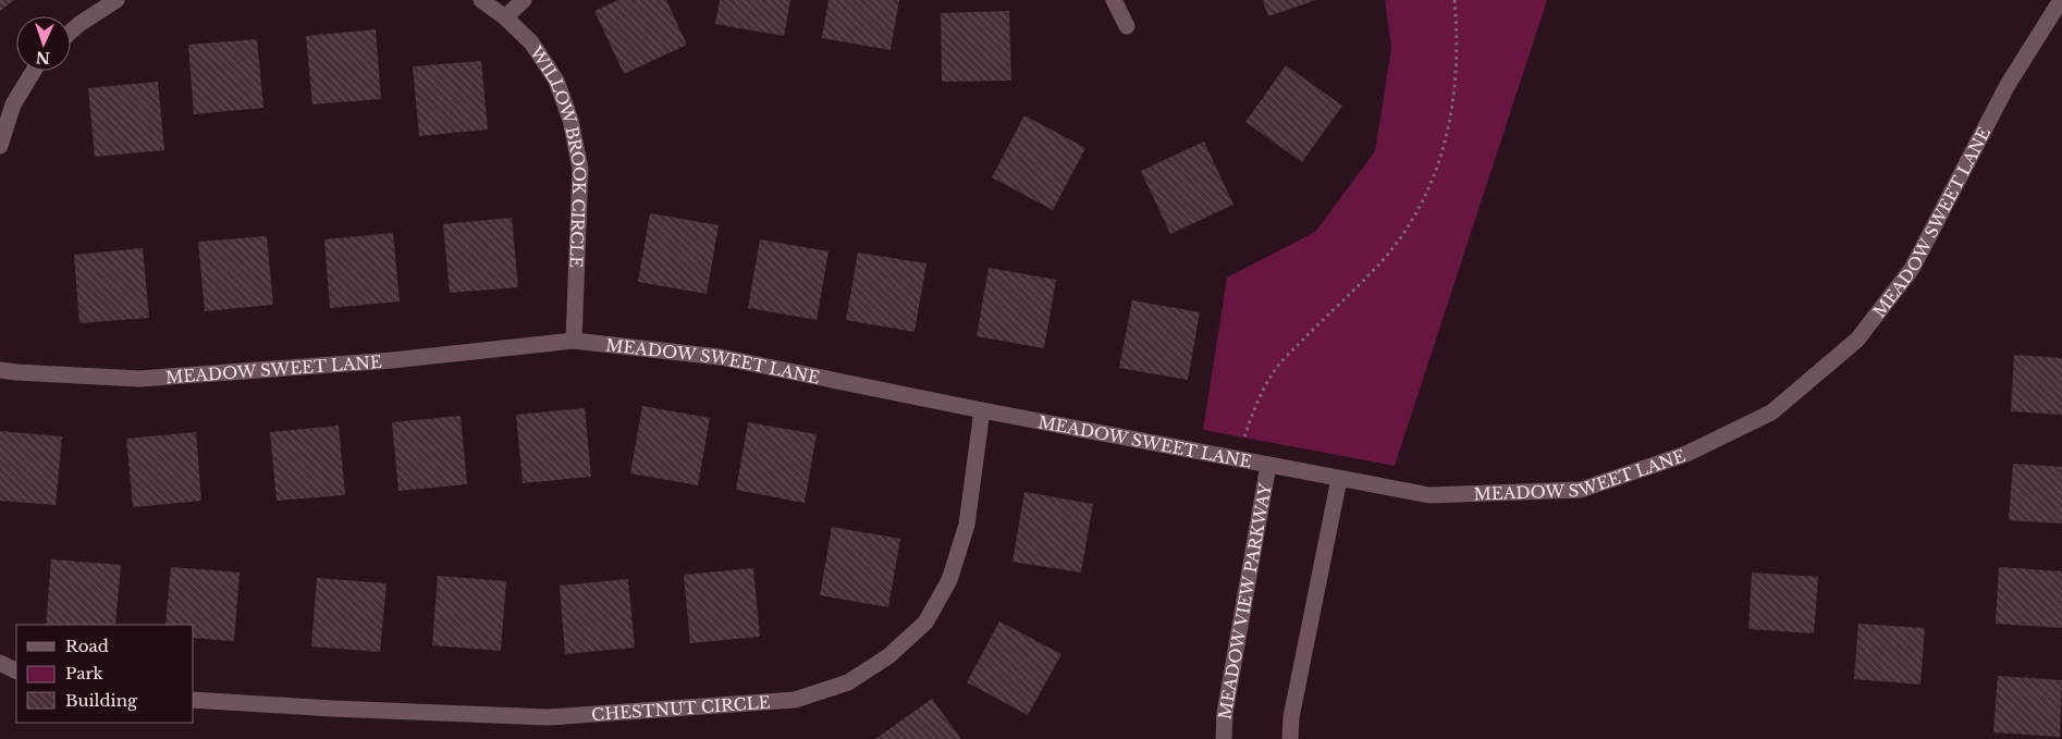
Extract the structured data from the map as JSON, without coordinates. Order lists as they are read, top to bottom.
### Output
{
  "streets": {
    "street": [
      "WILLOW BROOK CIRCLE",
      "MEADOW SWEET LANE",
      "MEADOW VIEW PARKWAY",
      "CHESTNUT CIRCLE"
    ]
  },
  "crossings": [
    ["WILLOW BROOK CIRCLE", "MEADOW SWEET LANE"],
    ["MEADOW SWEET LANE", "MEADOW VIEW PARKWAY"],
    ["MEADOW SWEET LANE", "CHESTNUT CIRCLE"]
  ],
  "legend": ["Road", "Park", "Building"],
  "north": "bottom"
}
